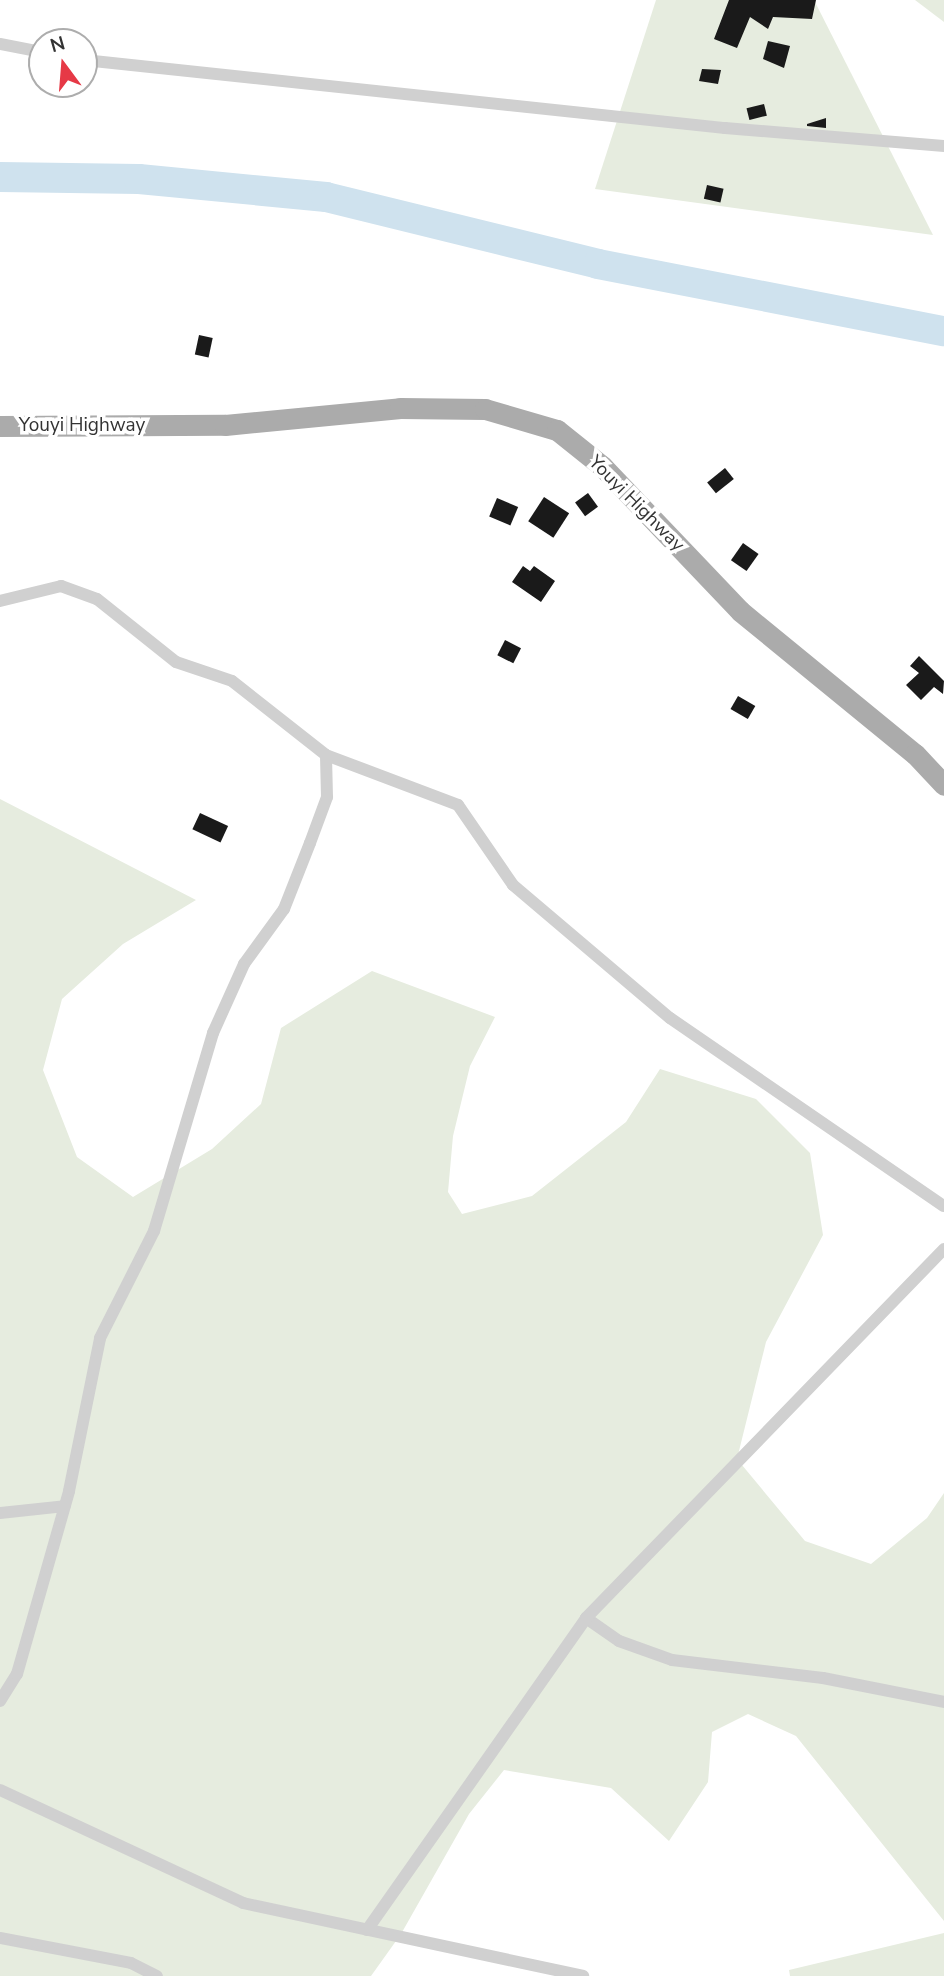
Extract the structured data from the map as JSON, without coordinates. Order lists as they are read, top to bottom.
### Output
{
  "streets": {
    "main road": ["Youyi Highway"]
  },
  "north": "top"
}
